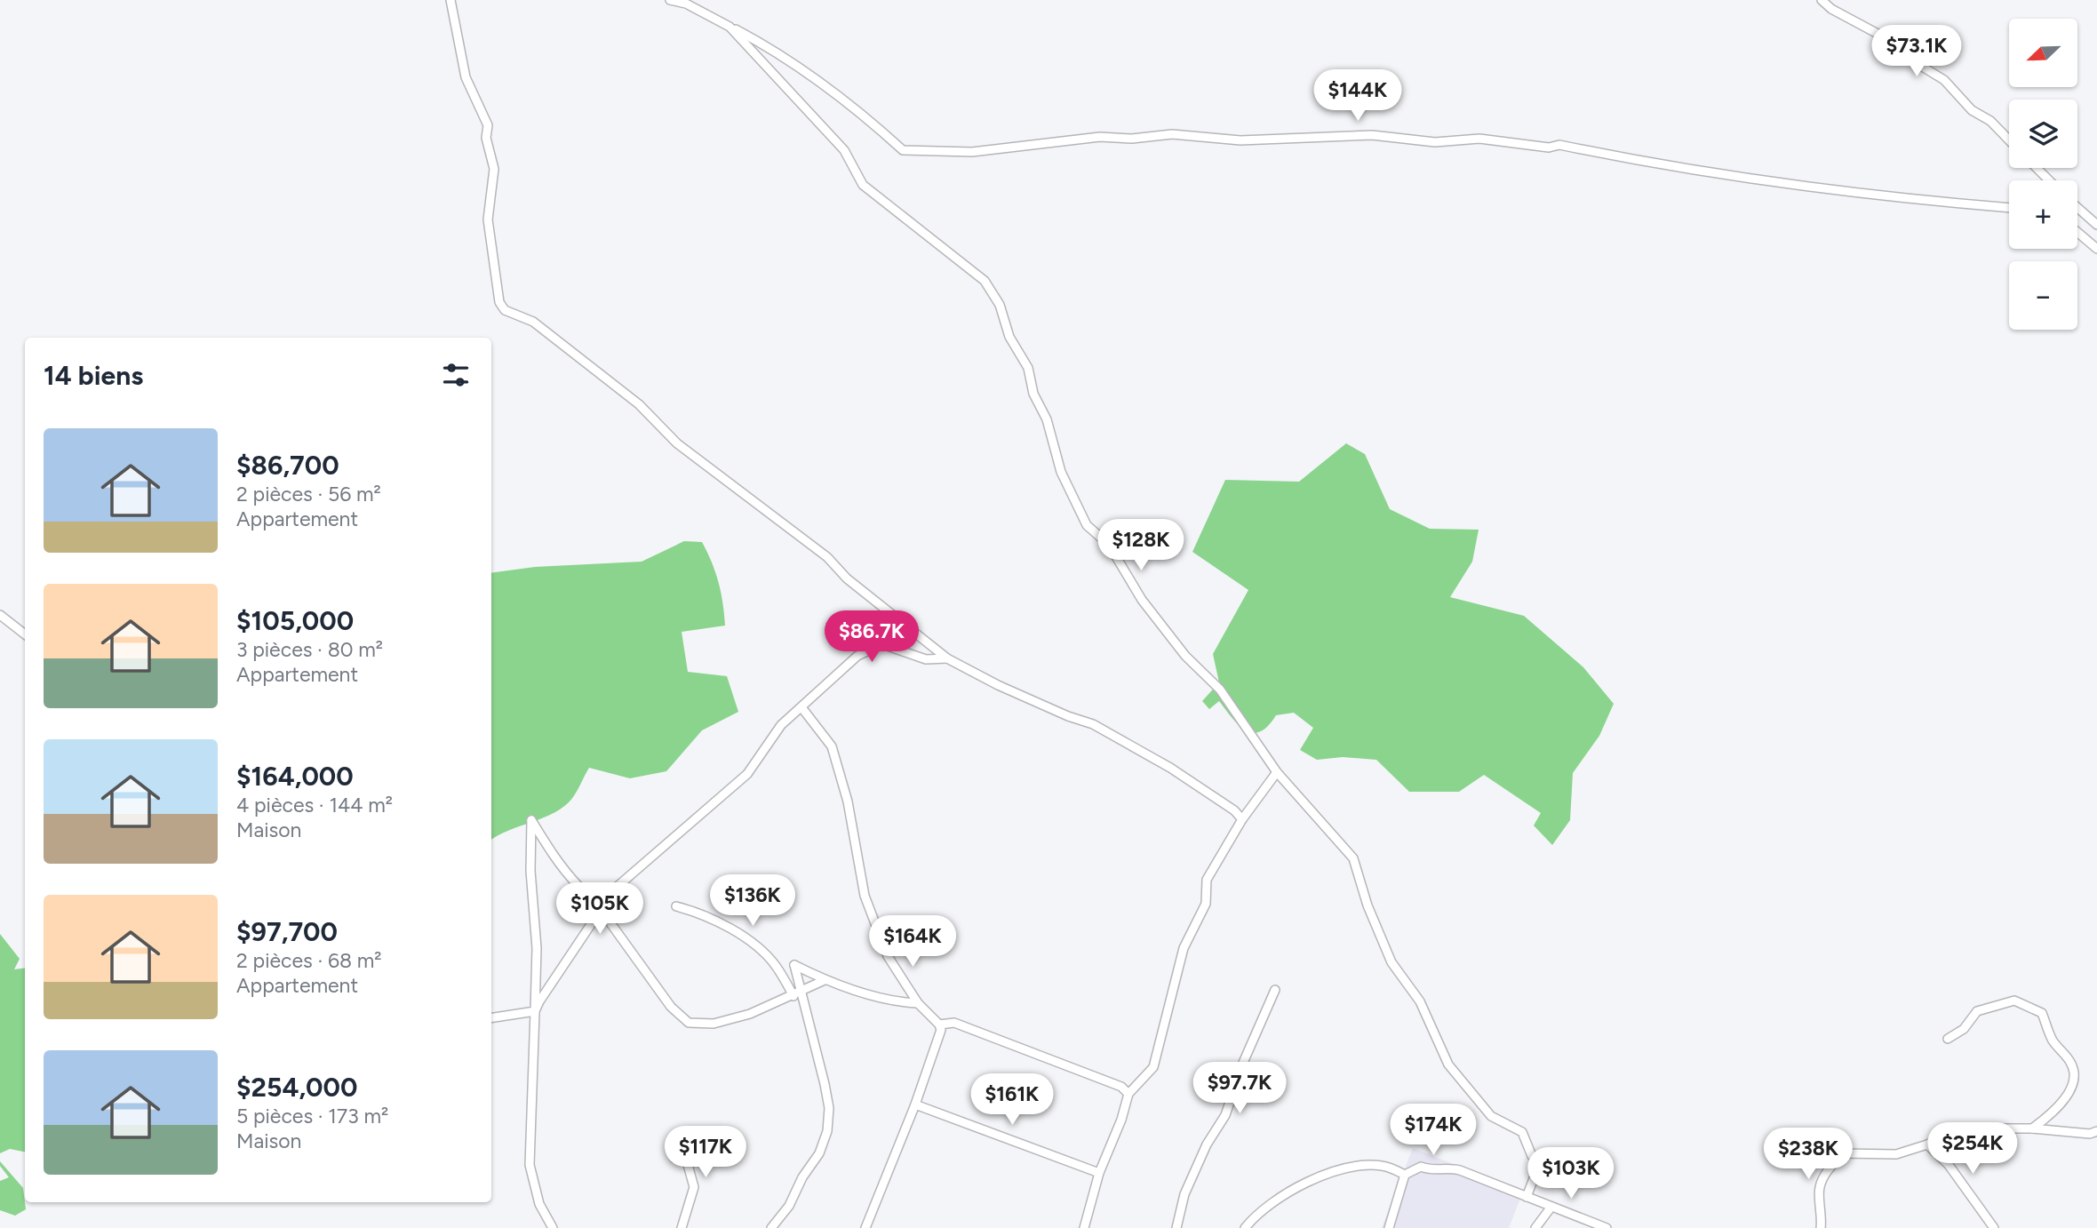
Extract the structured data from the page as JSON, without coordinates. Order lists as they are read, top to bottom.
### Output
{
  "north": "bottom left",
  "page": {
    "map_buttons": ["+", "−"],
    "price": [
      "$73.1K",
      "$144K",
      "$128K",
      "$86.7K",
      "$136K",
      "$105K",
      "$164K",
      "$97.7K",
      "$161K",
      "$174K",
      "$254K",
      "$117K",
      "$238K",
      "$103K"
    ],
    "heading": "14 biens",
    "list": [
      {
        "name": "$86,700",
        "note": "2 pièces · 56 m² · Appartement"
      },
      {
        "name": "$105,000",
        "note": "3 pièces · 80 m² · Appartement"
      },
      {
        "name": "$164,000",
        "note": "4 pièces · 144 m² · Maison"
      },
      {
        "name": "$97,700",
        "note": "2 pièces · 68 m² · Appartement"
      },
      {
        "name": "$254,000",
        "note": "5 pièces · 173 m² · Maison"
      }
    ]
  }
}
